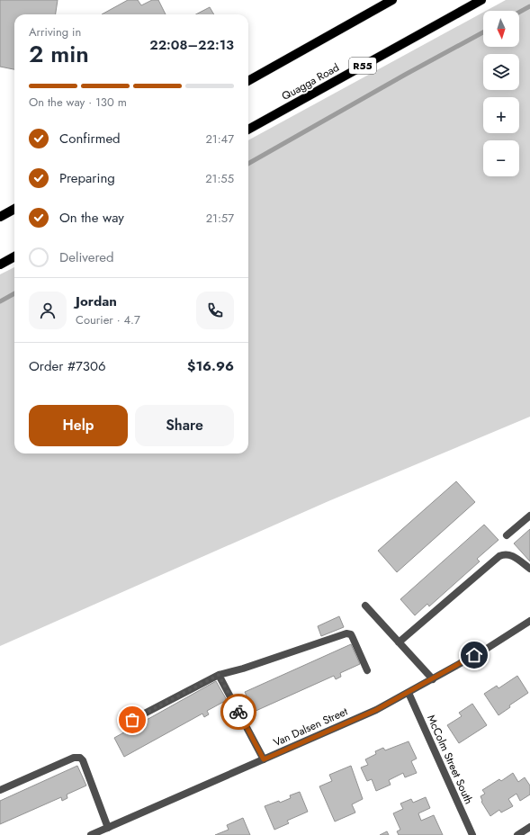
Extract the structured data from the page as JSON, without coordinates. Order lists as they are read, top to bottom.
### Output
{
  "streets": {
    "main road": ["R55", "Quagga Road"],
    "street": ["Van Dalsen Street", "McColm Street South"]
  },
  "crossings": [
    ["Van Dalsen Street", "McColm Street South"]
  ],
  "north": "bottom",
  "page": {
    "map_buttons": ["+", "−"],
    "heading": ["2 min", "Arriving in", "22:08–22:13"],
    "panel": [
      "Jordan",
      "Courier · 4.7",
      "Order #7306",
      "$16.96"
    ],
    "bar": "On the way · 130 m",
    "list": [
      ["Confirmed", "21:47"],
      ["Preparing", "21:55"],
      ["On the way", "21:57"],
      "Delivered"
    ],
    "buttons": ["Help", "Share"]
  }
}
